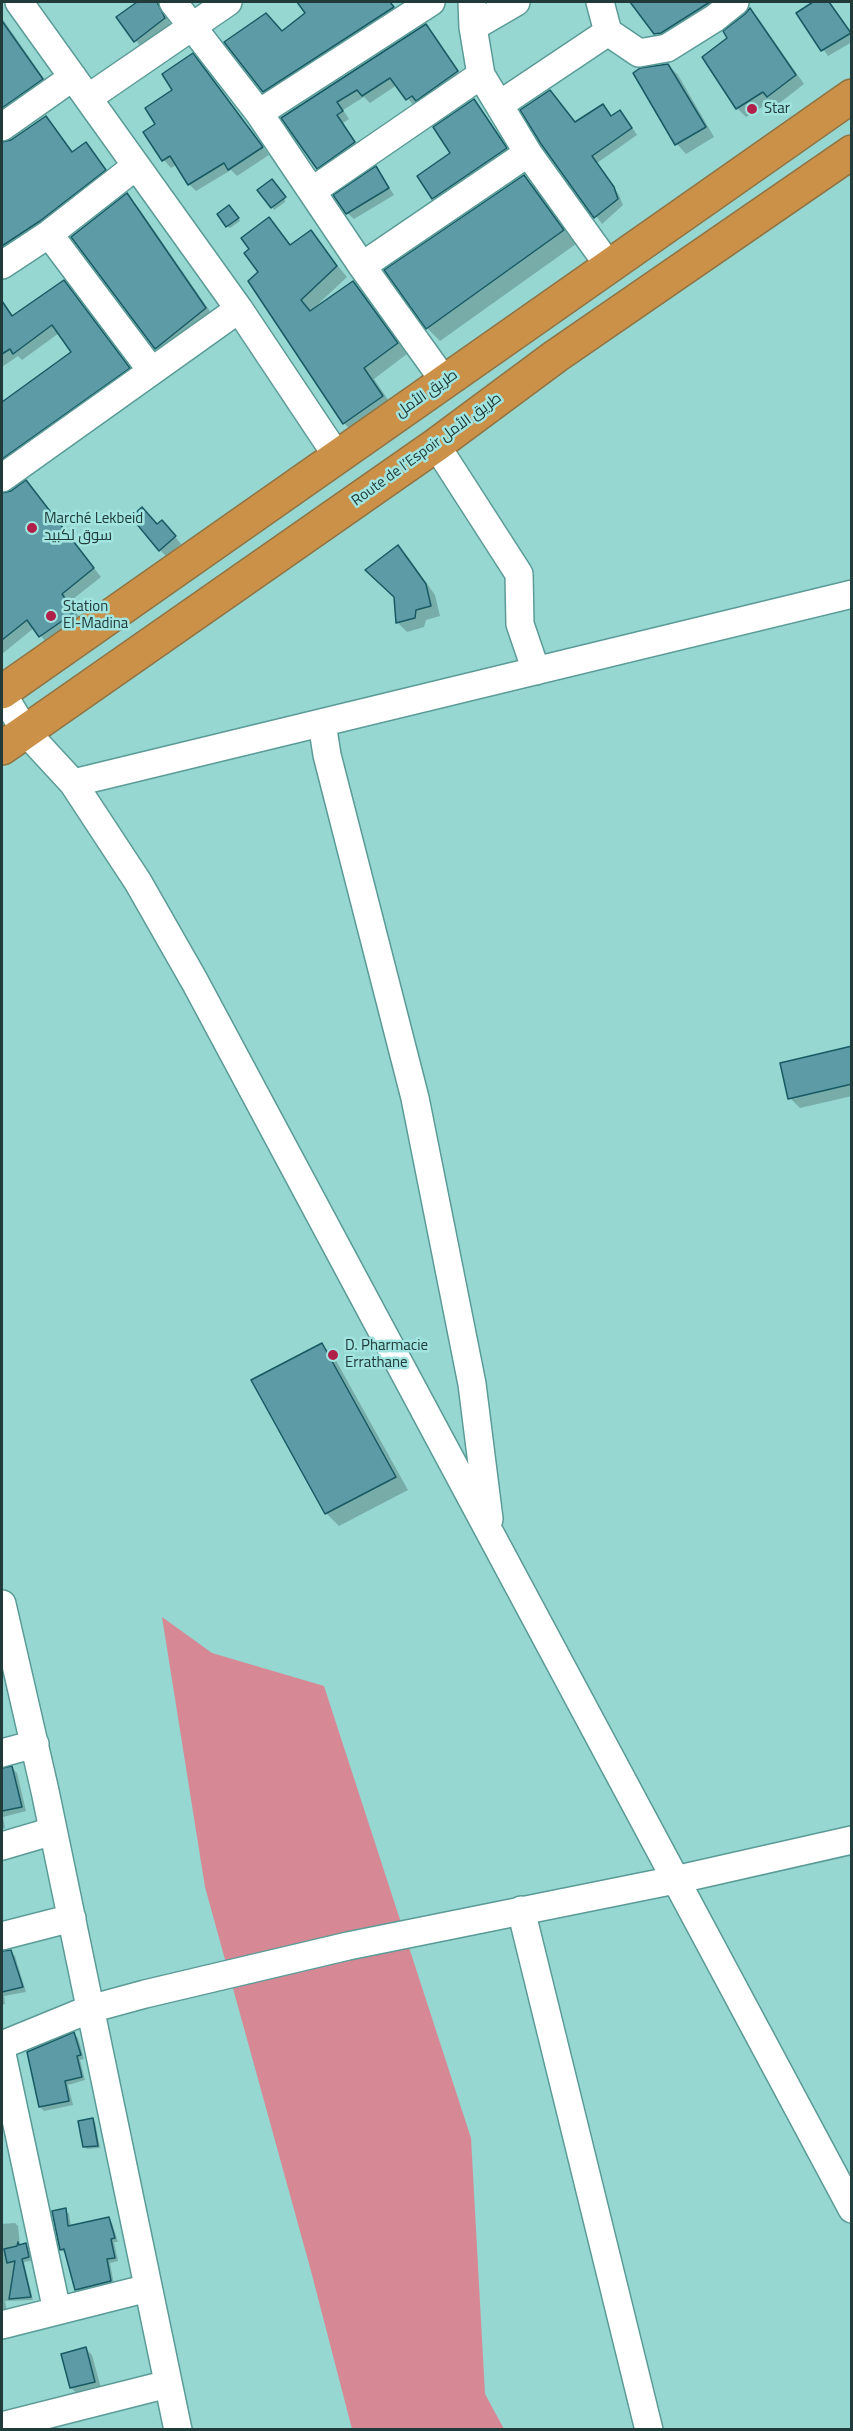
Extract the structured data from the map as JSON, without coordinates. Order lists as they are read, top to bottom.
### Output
{
  "streets": {
    "highway": ["طريق الأمل", "Route de l’Espoir طريق الأمل"]
  },
  "places": [
    "Star",
    "Marché Lekbeid سوق لكبيد",
    "Station El-Madina",
    "D. Pharmacie Errathane"
  ]
}
